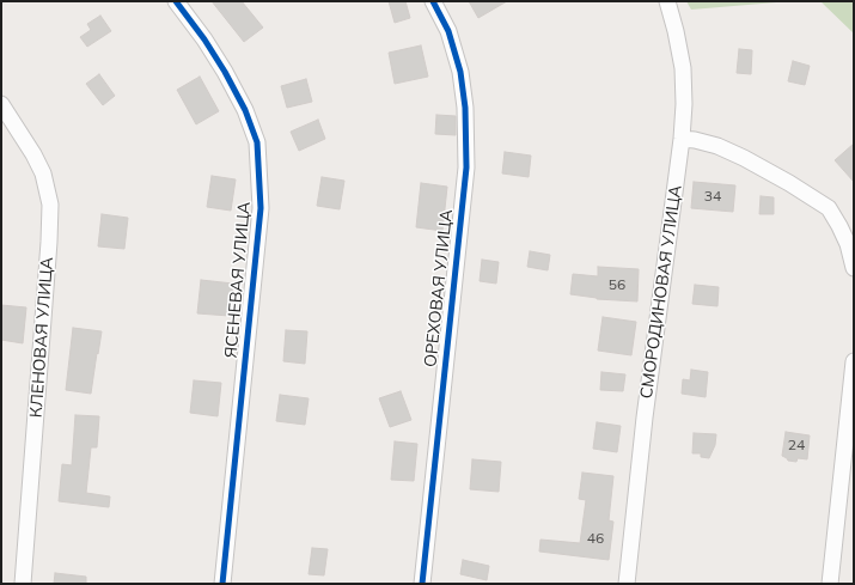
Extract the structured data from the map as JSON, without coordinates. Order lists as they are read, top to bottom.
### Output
{
  "streets": {
    "street": [
      "ЯСЕНЕВАЯ УЛИЦА",
      "ОРЕХОВАЯ УЛИЦА",
      "СМОРОДИНОВАЯ УЛИЦА",
      "КЛЕНОВАЯ УЛИЦА"
    ]
  },
  "house_numbers": [
    "34",
    "56",
    "24",
    "46"
  ]
}
